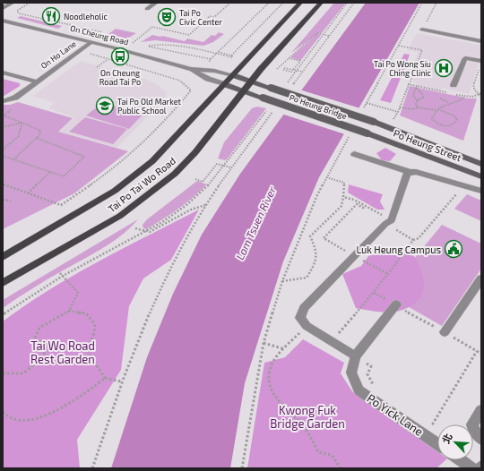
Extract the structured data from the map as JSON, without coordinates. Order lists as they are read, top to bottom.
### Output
{
  "streets": {
    "main road": [
      "On Cheung Road",
      "Po Heung Bridge",
      "Po Heung Street",
      "Tai Po Tai Wo Road"
    ],
    "street": ["On Ho Lane", "Po Yick Lane"]
  },
  "crossings": [
    ["On Cheung Road", "On Ho Lane"],
    ["On Cheung Road", "Po Heung Bridge"],
    ["On Cheung Road", "Tai Po Tai Wo Road"],
    ["Po Heung Bridge", "Po Heung Street"]
  ],
  "water": ["Lam Tsuen River"],
  "parks": ["Tai Wo Road Rest Garden", "Kwong Fuk Bridge Garden"],
  "places": {
    "restaurant": ["Noodleholic"],
    "theatre": ["Tai Po Civic Center"],
    "bus stop": ["On Cheung Road Tai Po"],
    "hospital": ["Tai Po Wong Siu Ching Clinic"],
    "school or university": ["Tai Po Old Market Public School"],
    "public building": ["Luk Heung Campus"]
  },
  "north": "top left"
}
